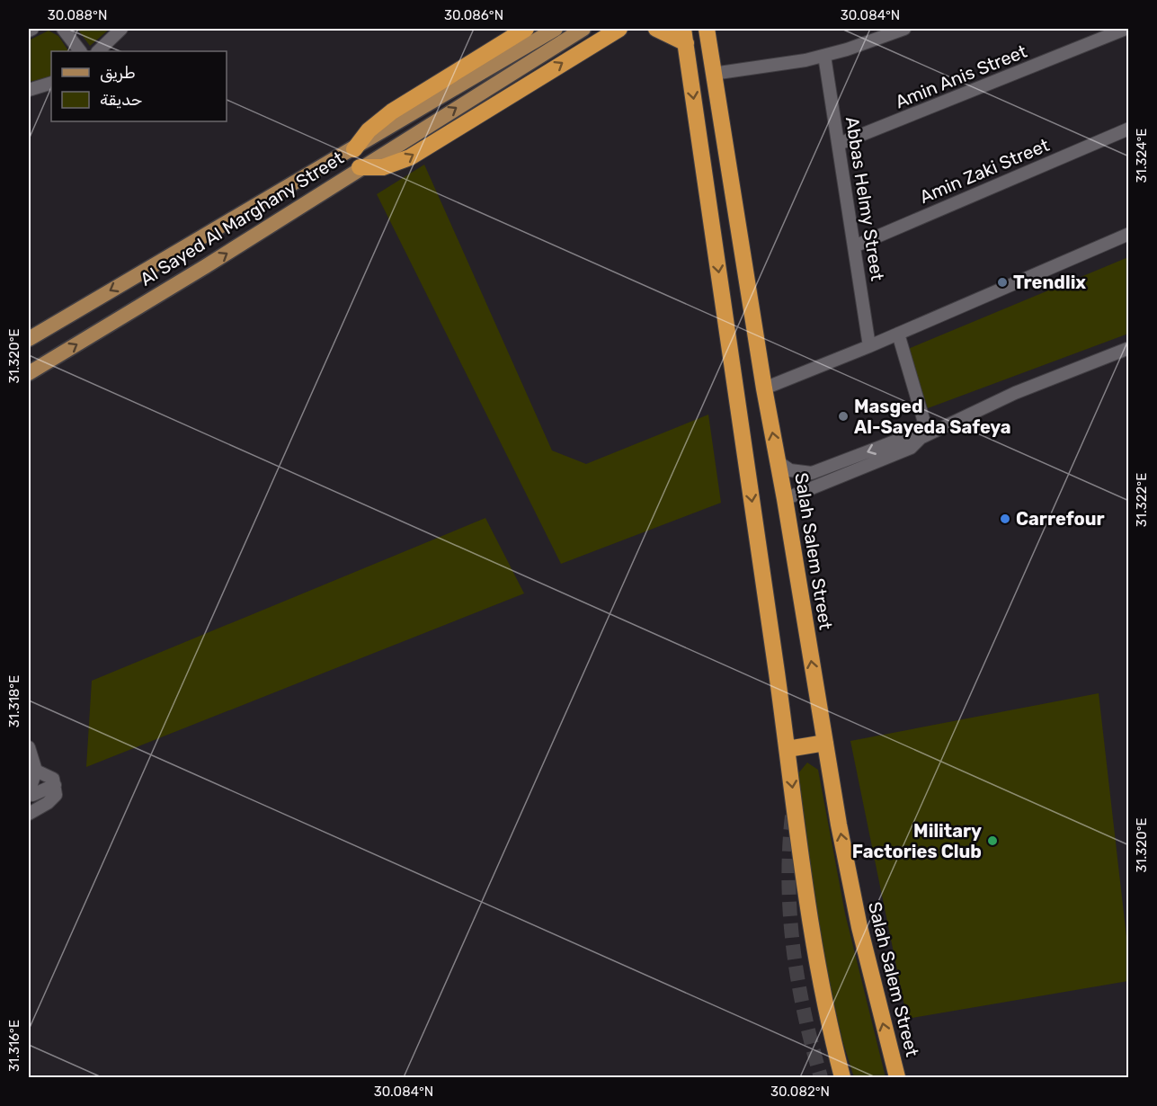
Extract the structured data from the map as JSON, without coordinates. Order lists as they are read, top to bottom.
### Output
{
  "streets": {
    "highway": ["Al Sayed Al Marghany Street", "Salah Salem Street"],
    "street": ["Amin Anis Street", "Amin Zaki Street", "Abbas Helmy Street"]
  },
  "crossings": [
    ["Amin Anis Street", "Abbas Helmy Street"],
    ["Amin Zaki Street", "Abbas Helmy Street"]
  ],
  "places": [
    "Trendlix",
    "Masged Al-Sayeda Safeya",
    "Carrefour",
    "Military Factories Club"
  ],
  "legend": ["طريق", "حديقة"],
  "coordinates": [
    "30.088°N",
    "30.086°N",
    "30.084°N",
    "31.324°E",
    "31.320°E",
    "31.322°E",
    "31.318°E",
    "31.316°E",
    "30.082°N"
  ]
}
